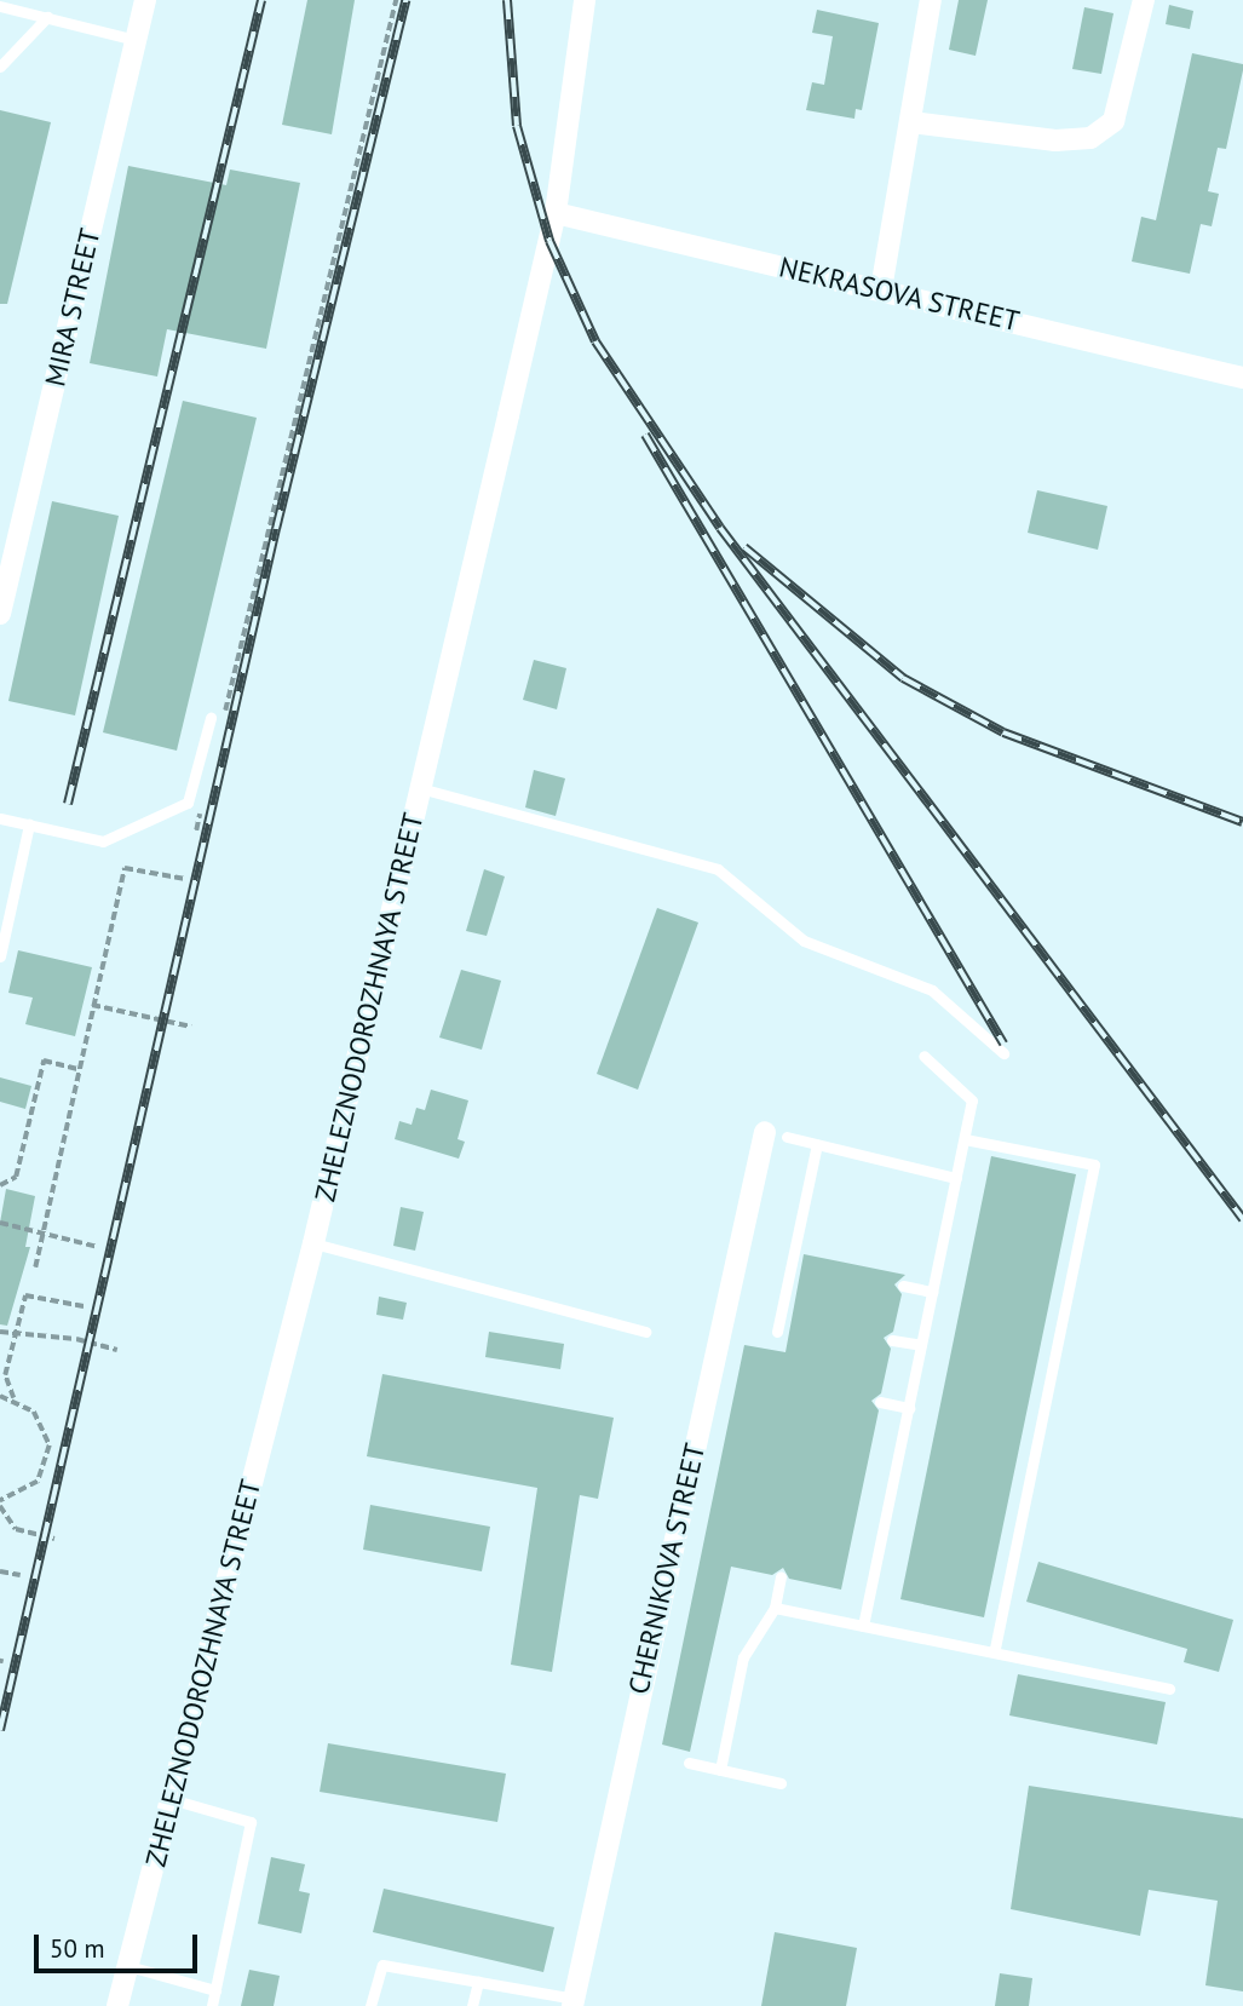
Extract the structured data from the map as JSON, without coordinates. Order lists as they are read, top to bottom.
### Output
{
  "streets": {
    "street": [
      "NEKRASOVA STREET",
      "MIRA STREET",
      "ZHELEZNODOROZHNAYA STREET",
      "CHERNIKOVA STREET"
    ]
  },
  "crossings": [
    ["NEKRASOVA STREET", "ZHELEZNODOROZHNAYA STREET"]
  ],
  "scale_bar": "50 m"
}
